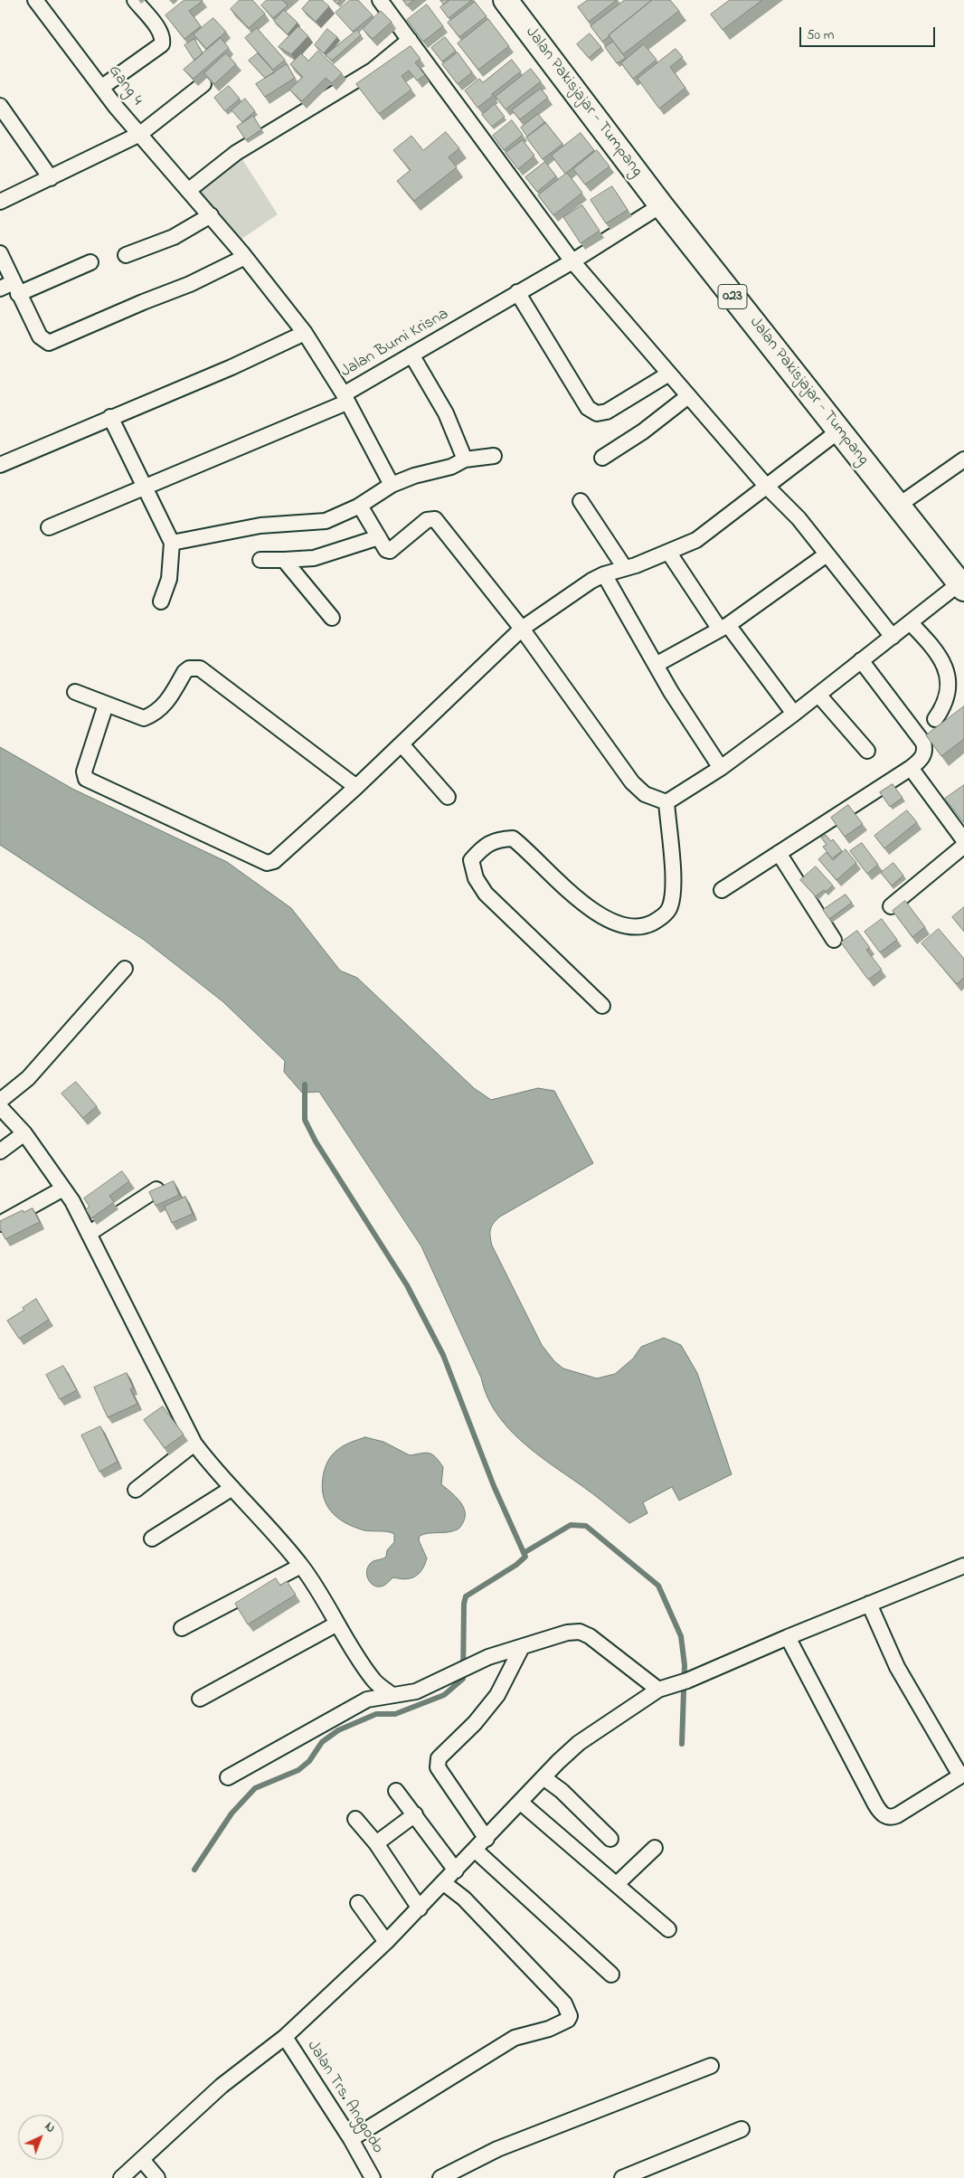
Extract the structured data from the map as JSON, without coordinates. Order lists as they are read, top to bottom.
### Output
{
  "streets": {
    "main road": ["Jalan Pakisjajar - Tumpang", "023"],
    "street": ["Gang 4", "Jalan Bumi Krisna", "Jalan Trs. Anggodo"]
  },
  "crossings": [
    ["Gang 4", "Jalan Bumi Krisna"],
    ["Jalan Pakisjajar - Tumpang", "Jalan Bumi Krisna"]
  ],
  "scale_bar": "50 m",
  "north": "top right"
}
